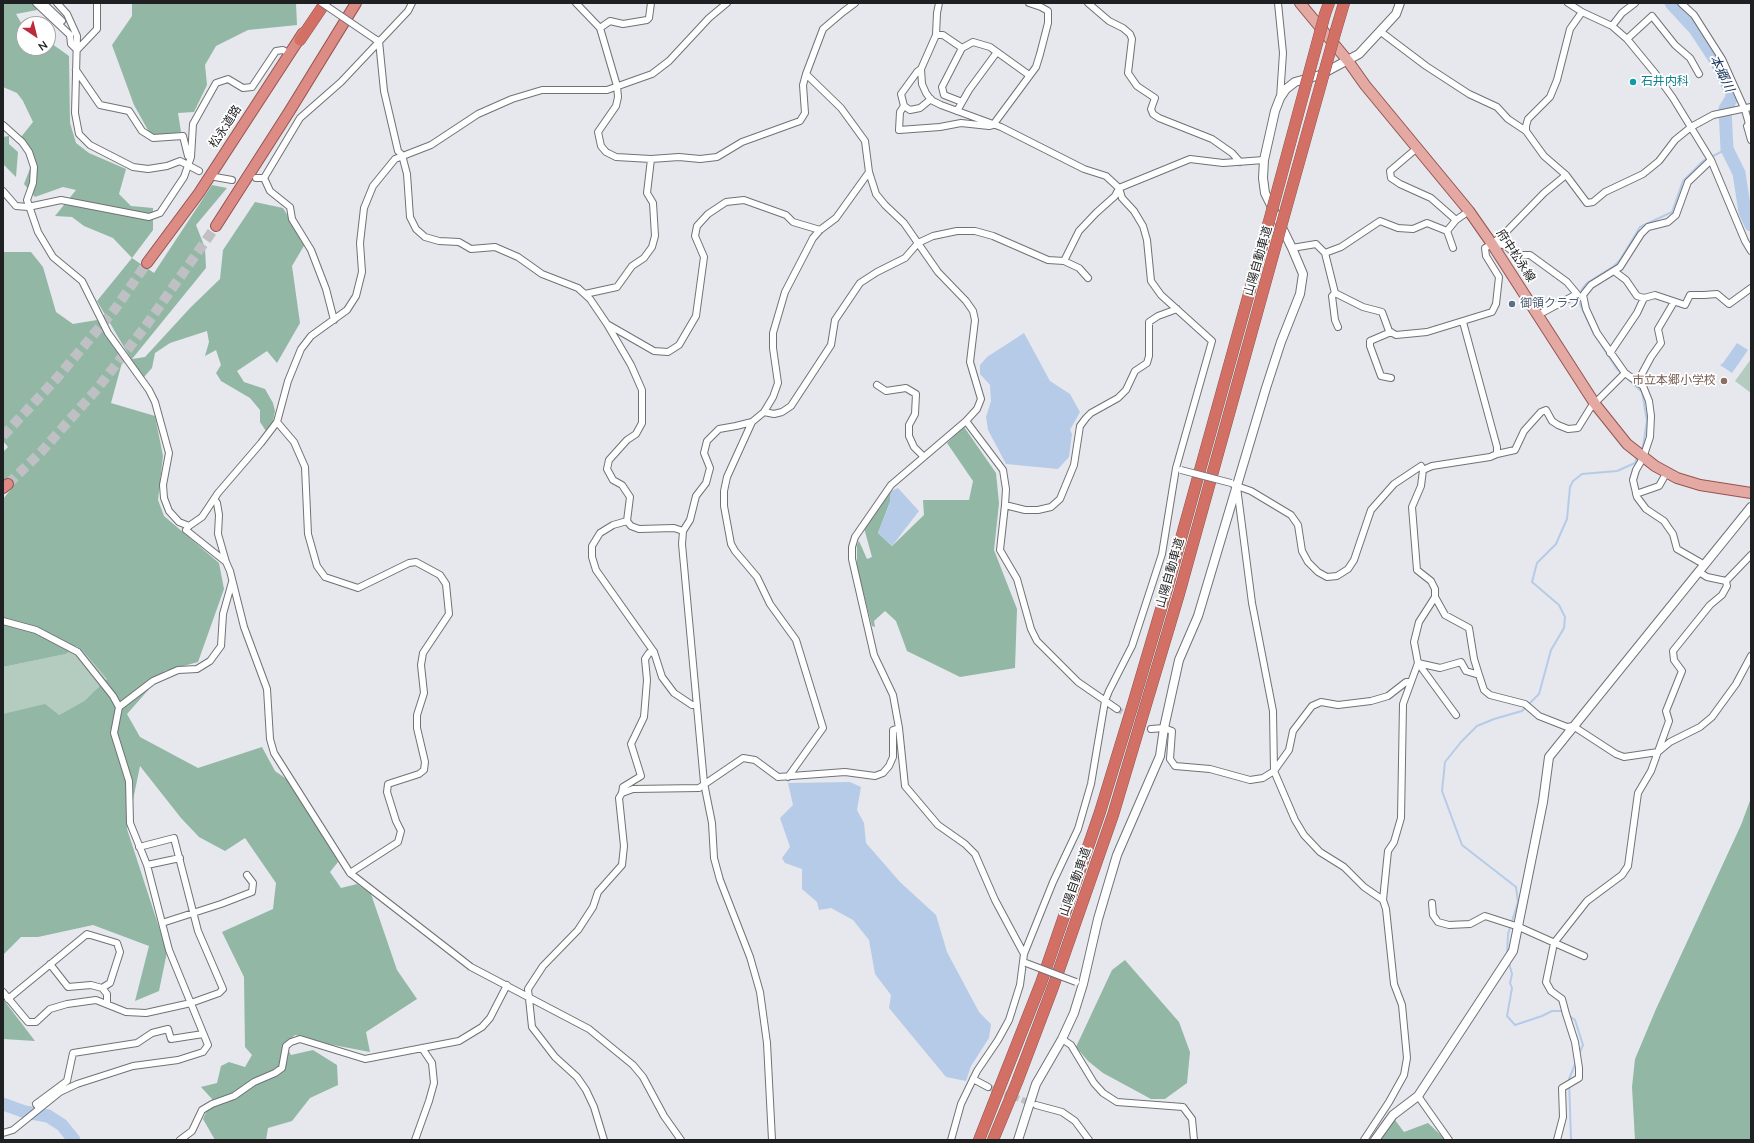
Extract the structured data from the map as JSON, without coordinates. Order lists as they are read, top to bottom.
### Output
{
  "streets": {
    "highway": ["松永道路", "山陽自動車道"],
    "main road": ["府中松永線"]
  },
  "water": ["本郷川"],
  "places": ["石井内科", "御領クラブ", "市立本郷小学校"],
  "north": "bottom right"
}
